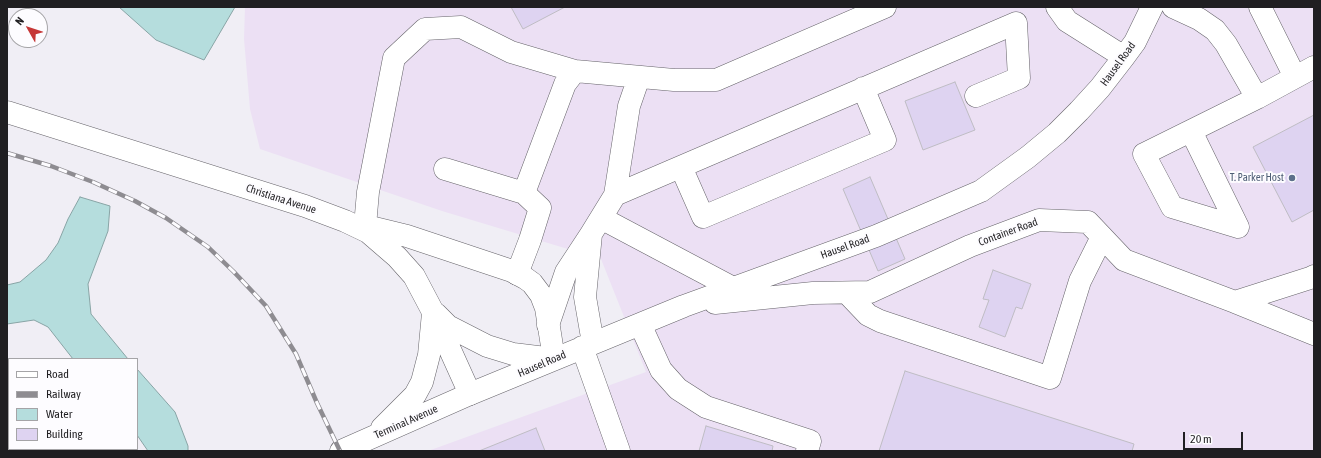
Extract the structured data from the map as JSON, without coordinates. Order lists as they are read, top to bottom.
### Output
{
  "streets": {
    "street": [
      "Hausel Road",
      "Christiana Avenue",
      "Container Road",
      "Terminal Avenue"
    ]
  },
  "crossings": [
    ["Hausel Road", "Christiana Avenue"],
    ["Hausel Road", "Container Road"],
    ["Hausel Road", "Terminal Avenue"],
    ["Christiana Avenue", "Terminal Avenue"]
  ],
  "places": ["T. Parker Host"],
  "legend": [
    "Road",
    "Railway",
    "Water",
    "Building"
  ],
  "scale_bar": "20 m",
  "north": "top left"
}
